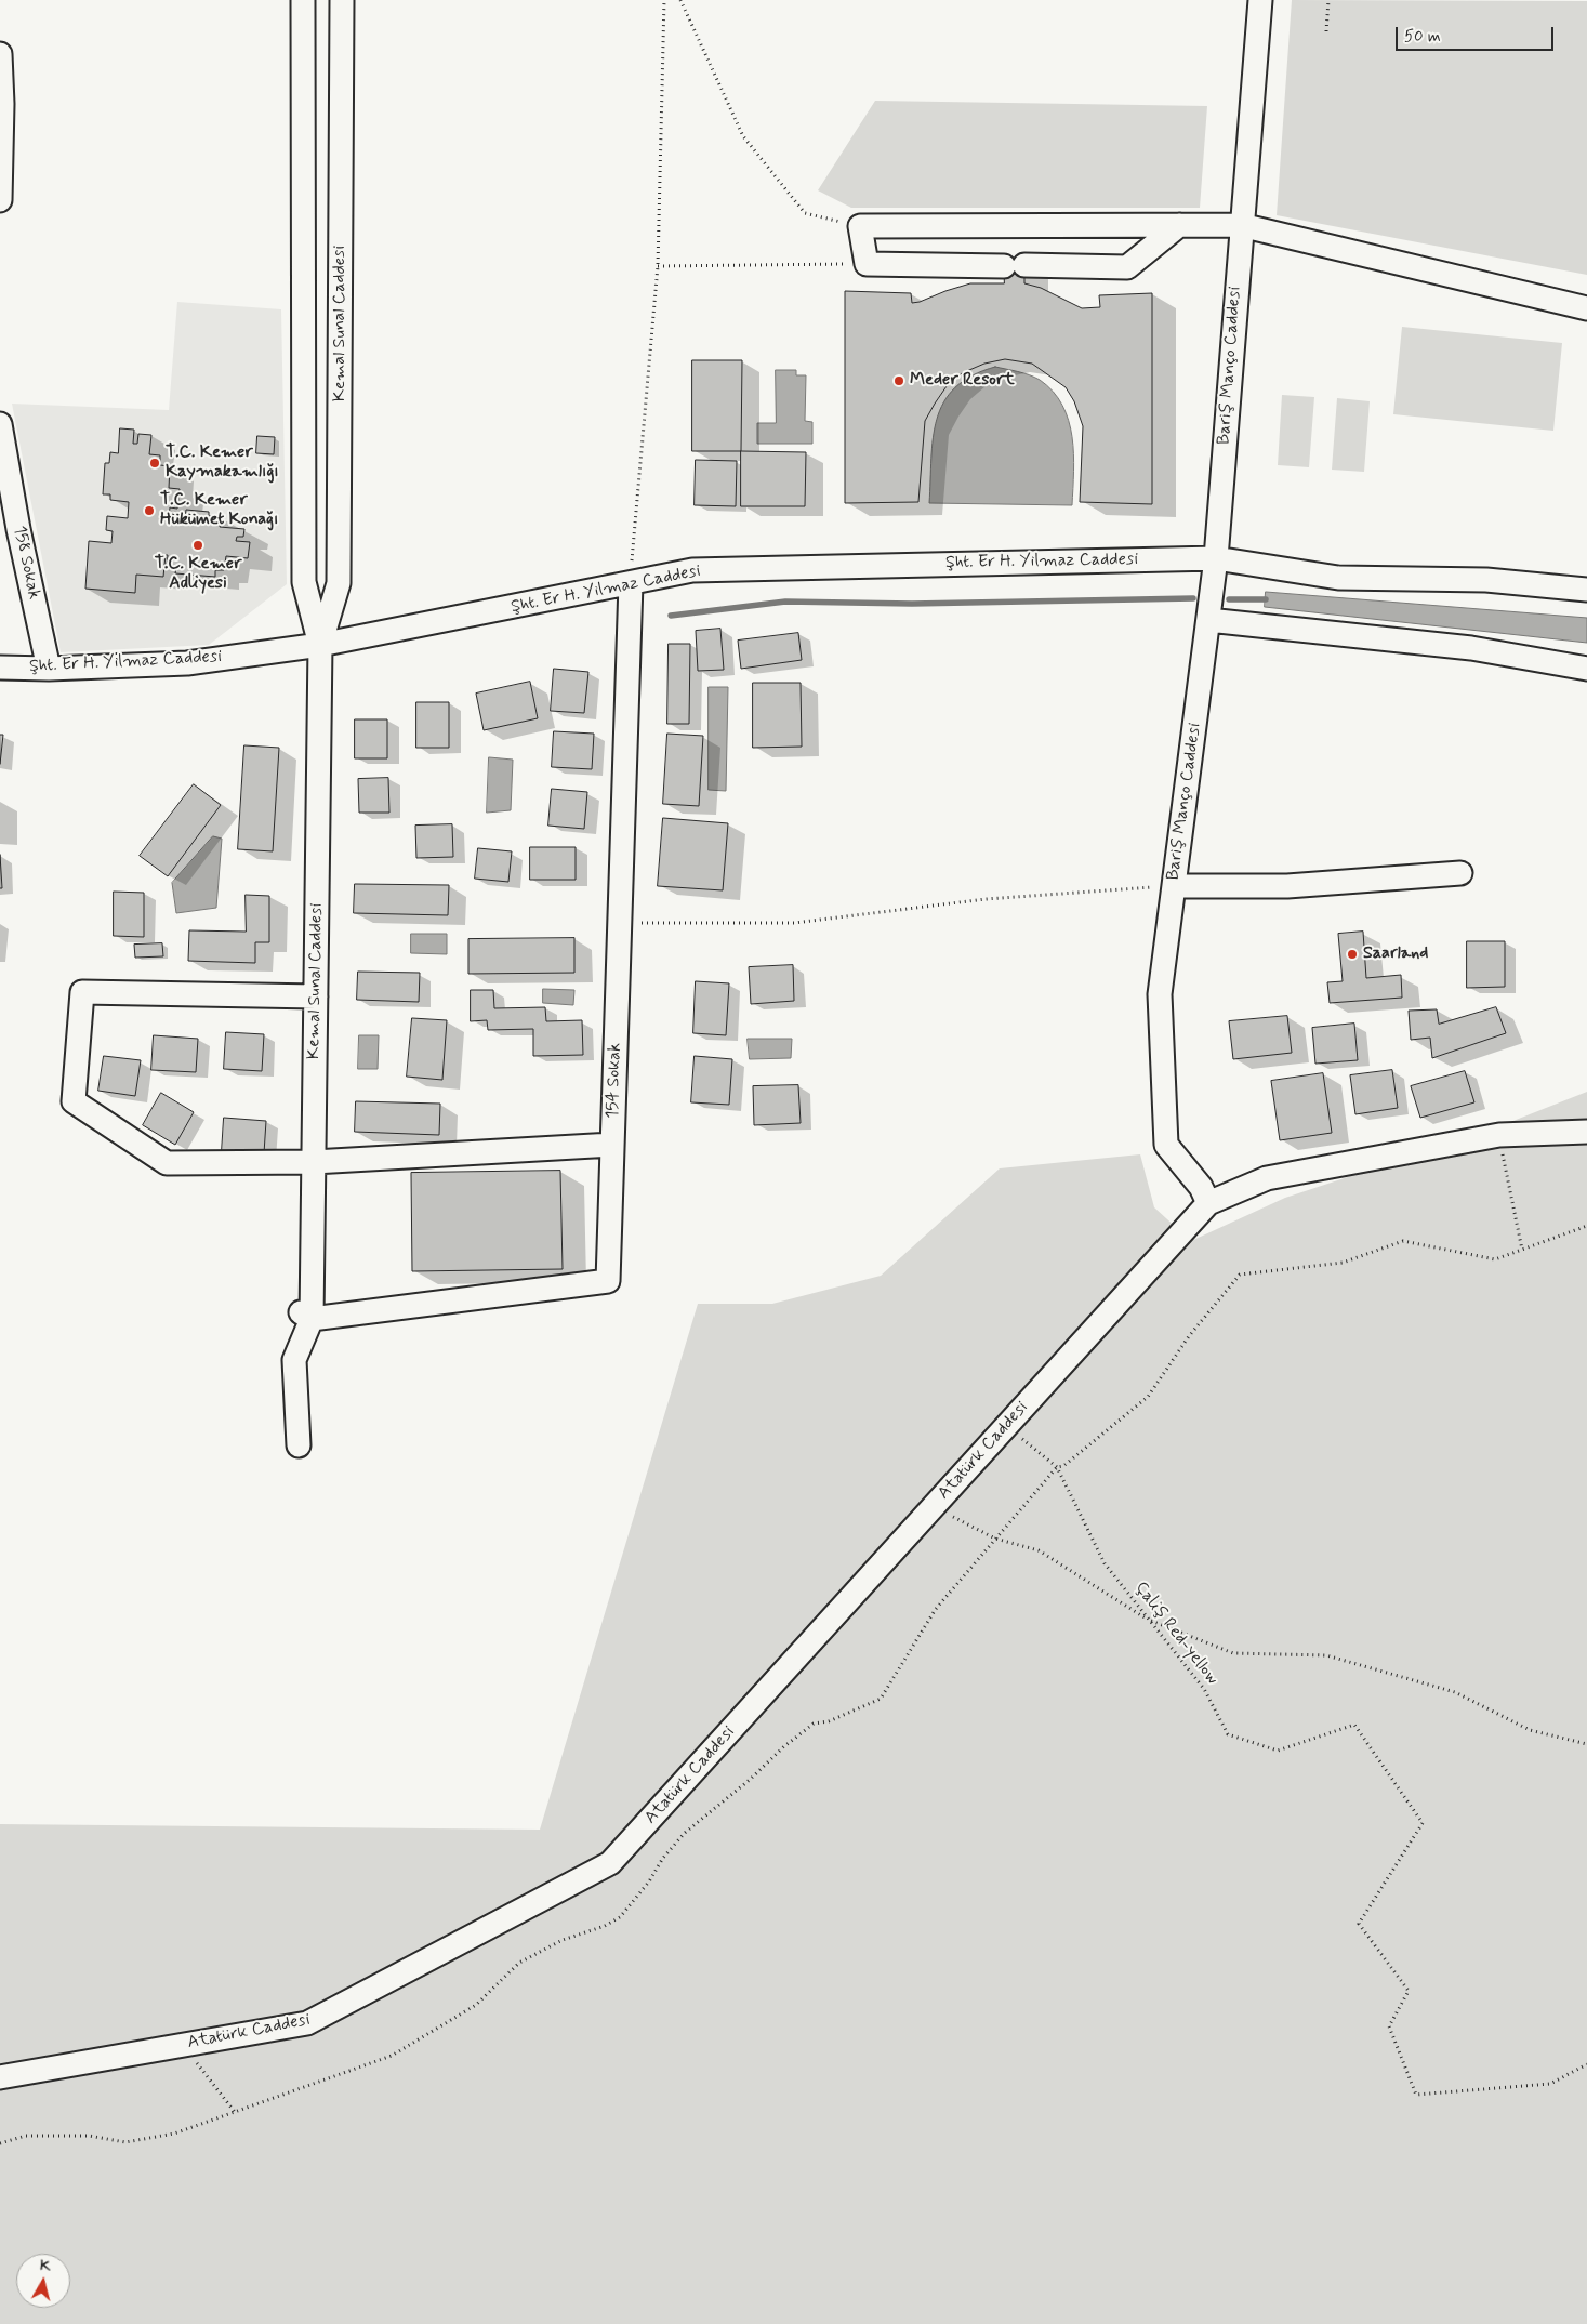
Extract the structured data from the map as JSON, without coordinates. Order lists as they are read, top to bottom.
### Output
{
  "streets": {
    "street": [
      "Kemal Sunal Caddesi",
      "Bariş Manço Caddesi",
      "Şht. Er H. Yilmaz Caddesi",
      "158 Sokak",
      "154 Sokak",
      "Atatürk Caddesi"
    ],
    "path": ["Çaliş Red-yellow"]
  },
  "crossings": [
    ["Kemal Sunal Caddesi", "Şht. Er H. Yilmaz Caddesi"],
    ["Kemal Sunal Caddesi", "154 Sokak"],
    ["Bariş Manço Caddesi", "Şht. Er H. Yilmaz Caddesi"],
    ["Bariş Manço Caddesi", "Atatürk Caddesi"],
    ["Şht. Er H. Yilmaz Caddesi", "158 Sokak"],
    ["Şht. Er H. Yilmaz Caddesi", "154 Sokak"],
    ["Atatürk Caddesi", "Çaliş Red-yellow"]
  ],
  "places": [
    "Meder Resort",
    "T.C. Kemer Kaymakamlığı",
    "T.C. Kemer Hükümet Konağı",
    "T.C. Kemer Adliyesi",
    "Saarland"
  ],
  "scale_bar": "50 m",
  "north": "top"
}
